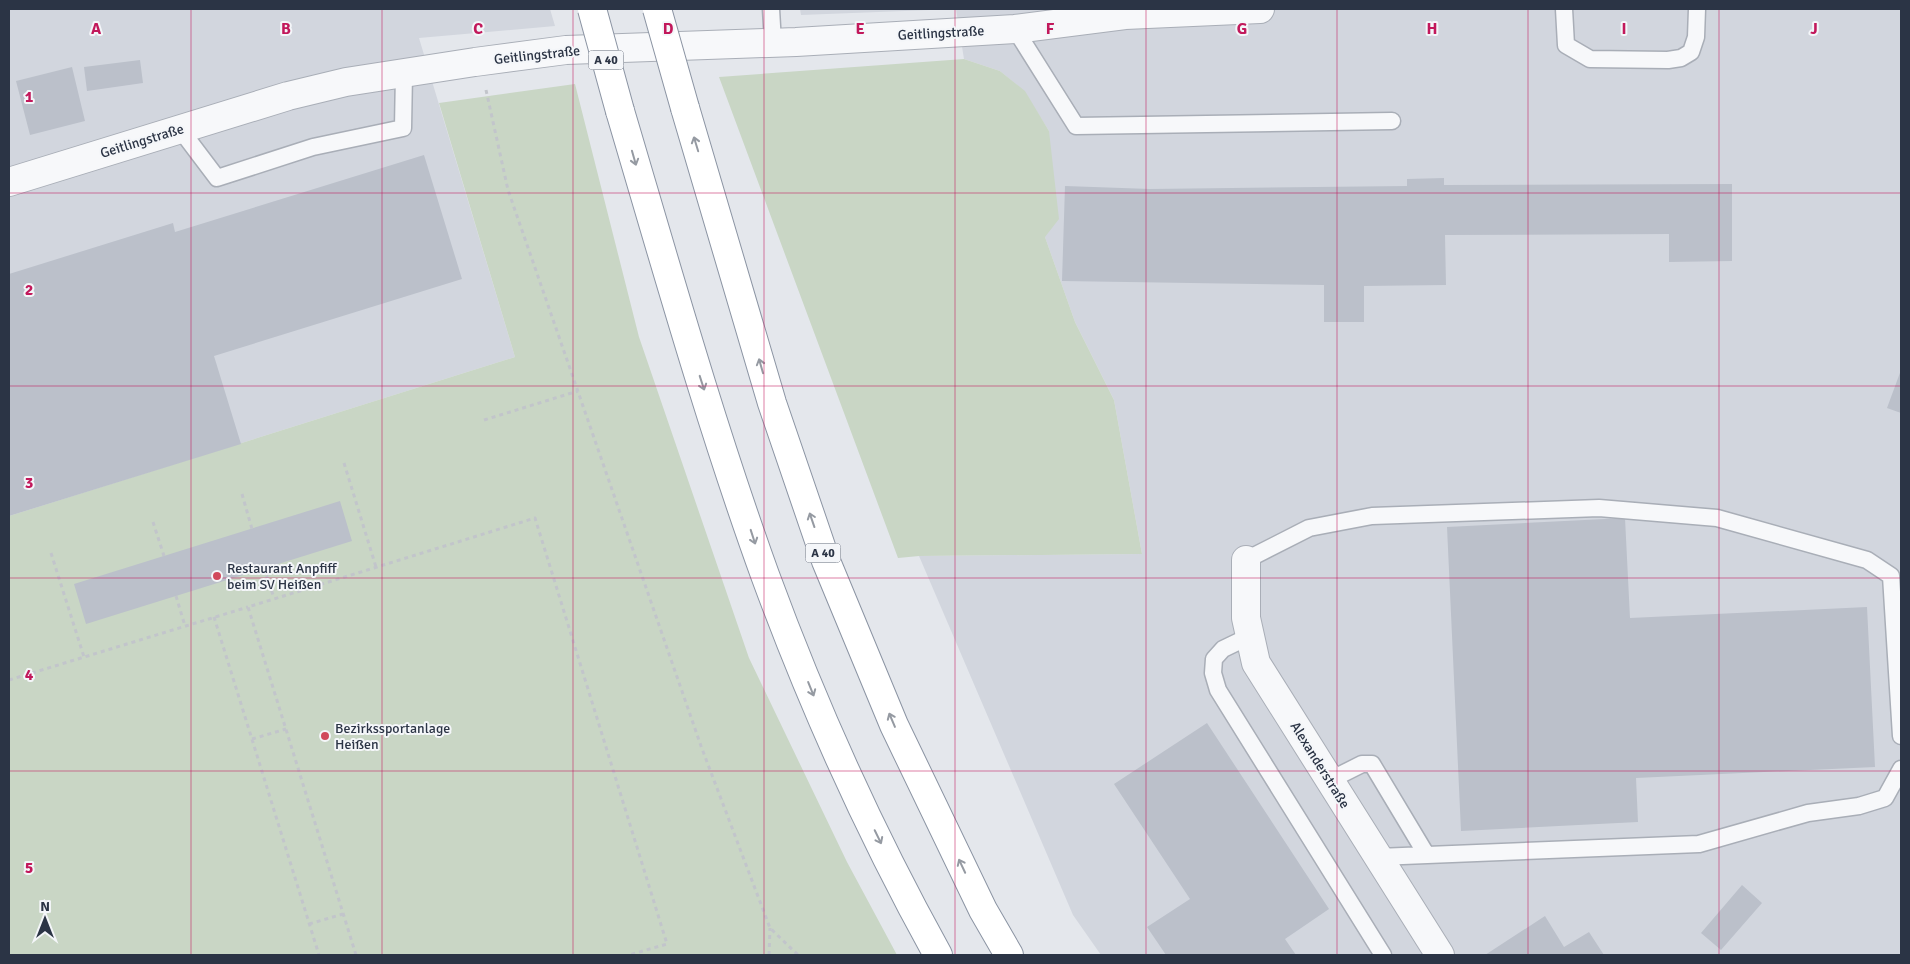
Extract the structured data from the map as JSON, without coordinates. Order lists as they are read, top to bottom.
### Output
{
  "streets": {
    "highway": ["A 40"],
    "street": ["Geitlingstraße", "Alexanderstraße"]
  },
  "places": ["Restaurant Anpfiff beim SV Heißen", "Bezirkssportanlage Heißen"],
  "north": "top",
  "grid": {
    "columns": [
      "A",
      "B",
      "C",
      "D",
      "E",
      "F",
      "G",
      "H",
      "I",
      "J"
    ],
    "rows": [
      "1",
      "2",
      "3",
      "4",
      "5"
    ]
  }
}
